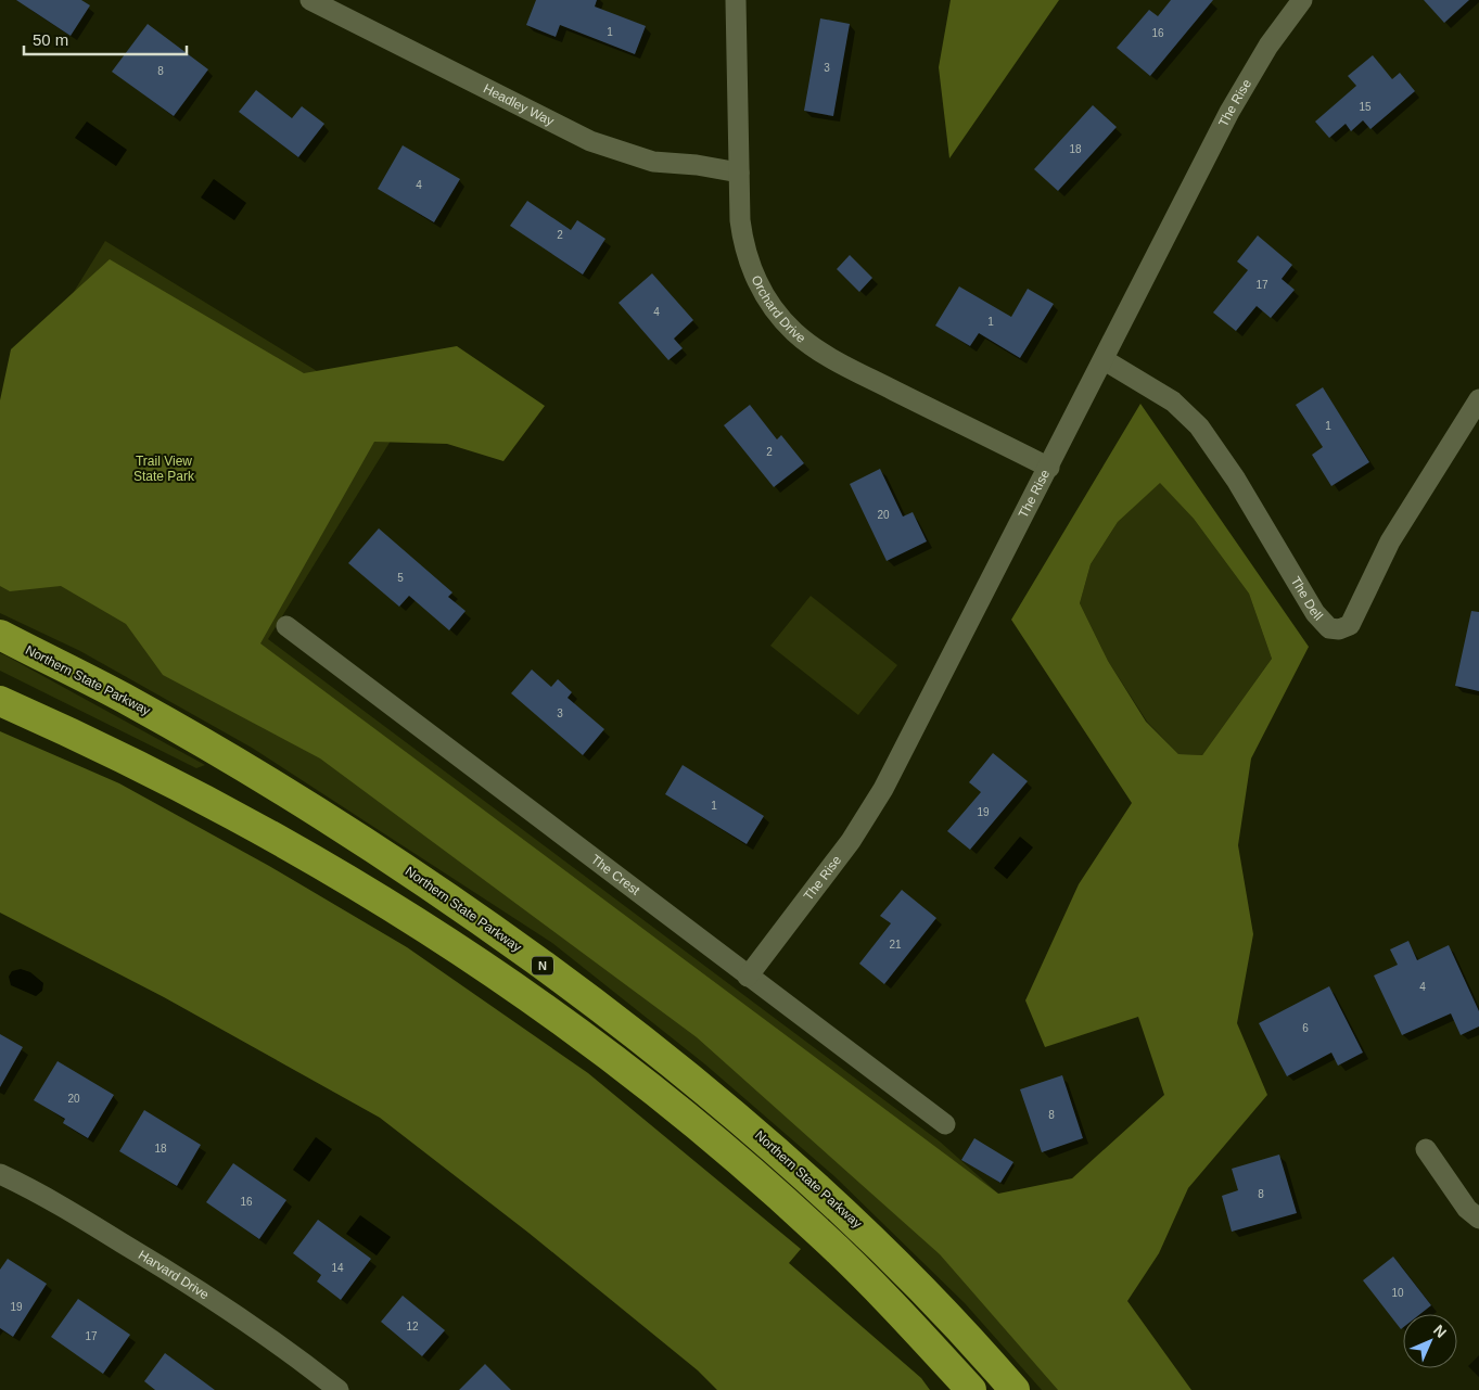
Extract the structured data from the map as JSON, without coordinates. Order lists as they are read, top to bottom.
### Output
{
  "streets": {
    "highway": ["Northern State Parkway", "N"],
    "street": [
      "The Rise",
      "Headley Way",
      "Orchard Drive",
      "The Dell",
      "The Crest",
      "Harvard Drive"
    ]
  },
  "crossings": [
    ["The Rise", "Orchard Drive"],
    ["The Rise", "The Dell"],
    ["The Rise", "The Crest"],
    ["Headley Way", "Orchard Drive"]
  ],
  "parks": ["Trail View State Park"],
  "house_numbers": [
    "1",
    "16",
    "3",
    "8",
    "15",
    "18",
    "4",
    "2",
    "17",
    "4",
    "1",
    "1",
    "2",
    "20",
    "5",
    "3",
    "1",
    "19",
    "21",
    "4",
    "6",
    "20",
    "8",
    "18",
    "8",
    "16",
    "14",
    "10",
    "19",
    "12",
    "17"
  ],
  "scale_bar": "50 m",
  "north": "top right"
}
